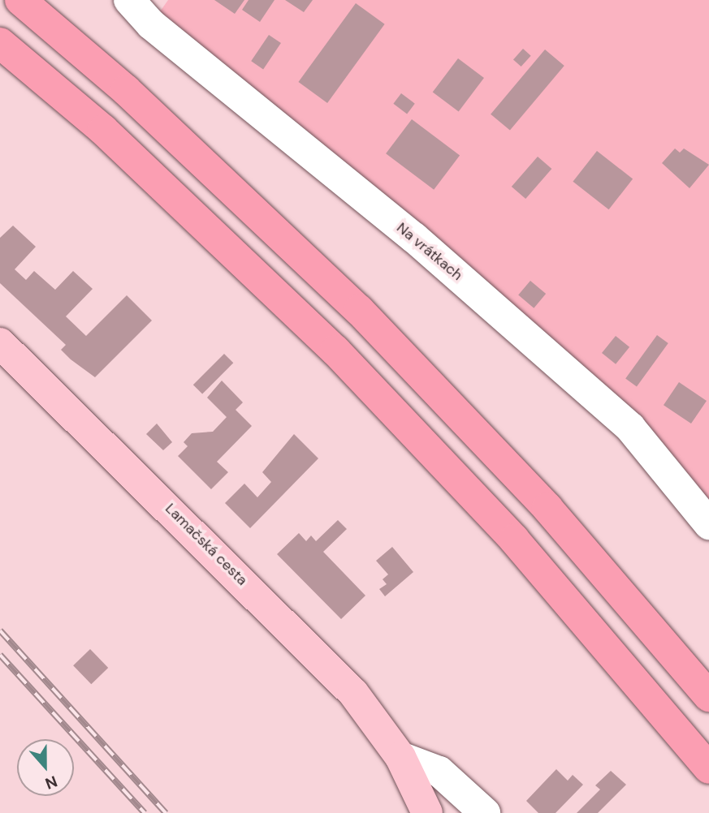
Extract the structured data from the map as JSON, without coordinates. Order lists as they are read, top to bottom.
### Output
{
  "streets": {
    "main road": ["Lamačská cesta"],
    "street": ["Na vrátkach"]
  },
  "north": "bottom"
}
